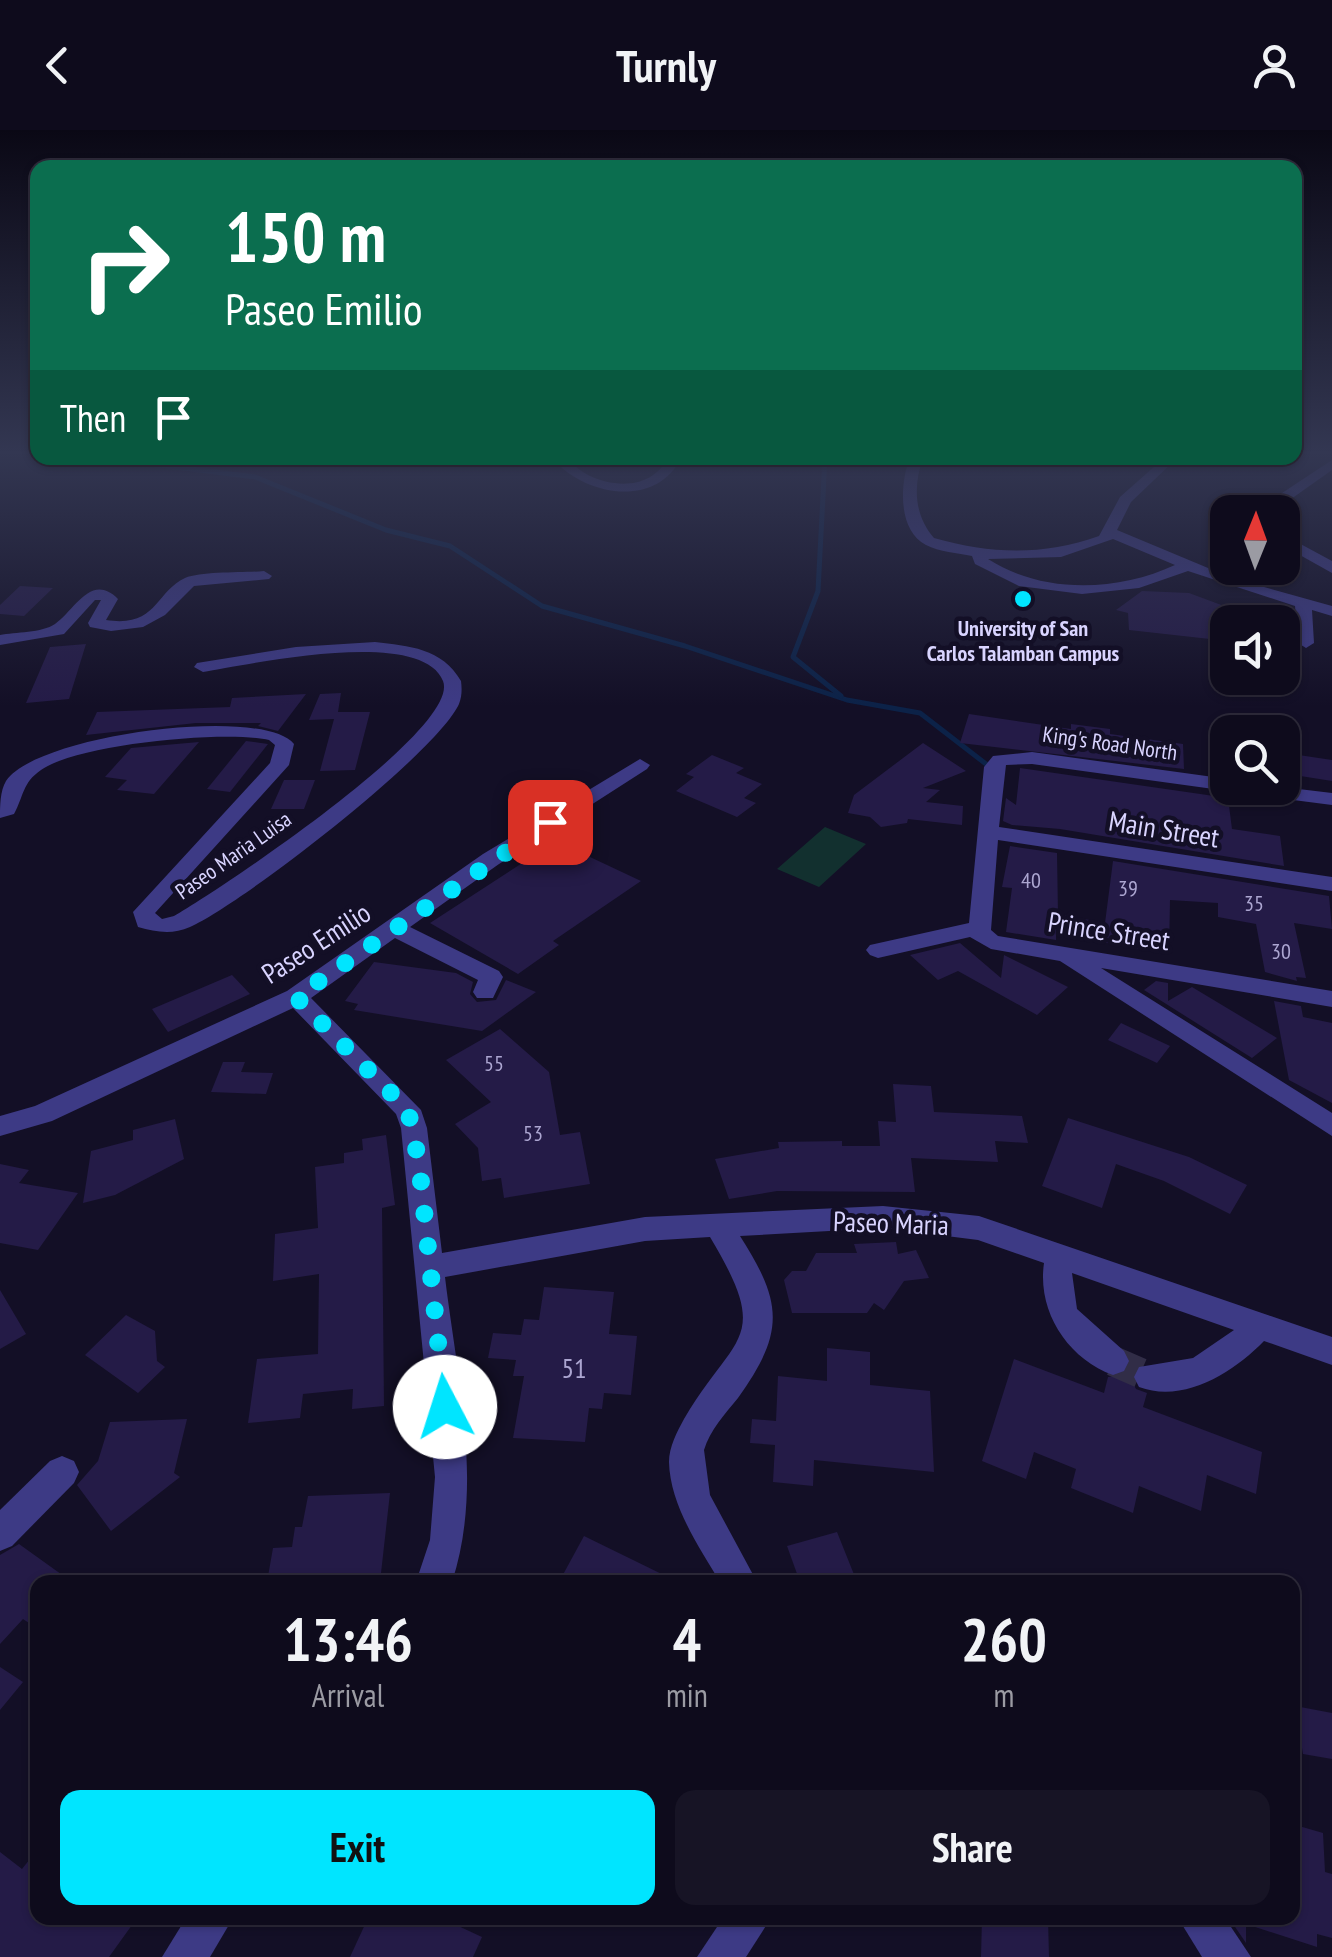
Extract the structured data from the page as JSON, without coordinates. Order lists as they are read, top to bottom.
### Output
{
  "streets": {
    "street": [
      "King's Road North",
      "Main Street",
      "Paseo Maria Luisa",
      "Prince Street",
      "Paseo Emilio",
      "Paseo Maria"
    ]
  },
  "crossings": [
    ["King's Road North", "Main Street"]
  ],
  "places": ["University of San Carlos Talamban Campus"],
  "house_numbers": [
    "40",
    "39",
    "35",
    "30",
    "55",
    "53",
    "51"
  ],
  "north": "top",
  "page": {
    "header": "Turnly",
    "turn": ["150 m", "Paseo Emilio"],
    "then": "Then",
    "eta": [
      "13:46",
      "Arrival",
      "4",
      "min",
      "260",
      "m"
    ],
    "buttons": ["Exit", "Share"]
  }
}
